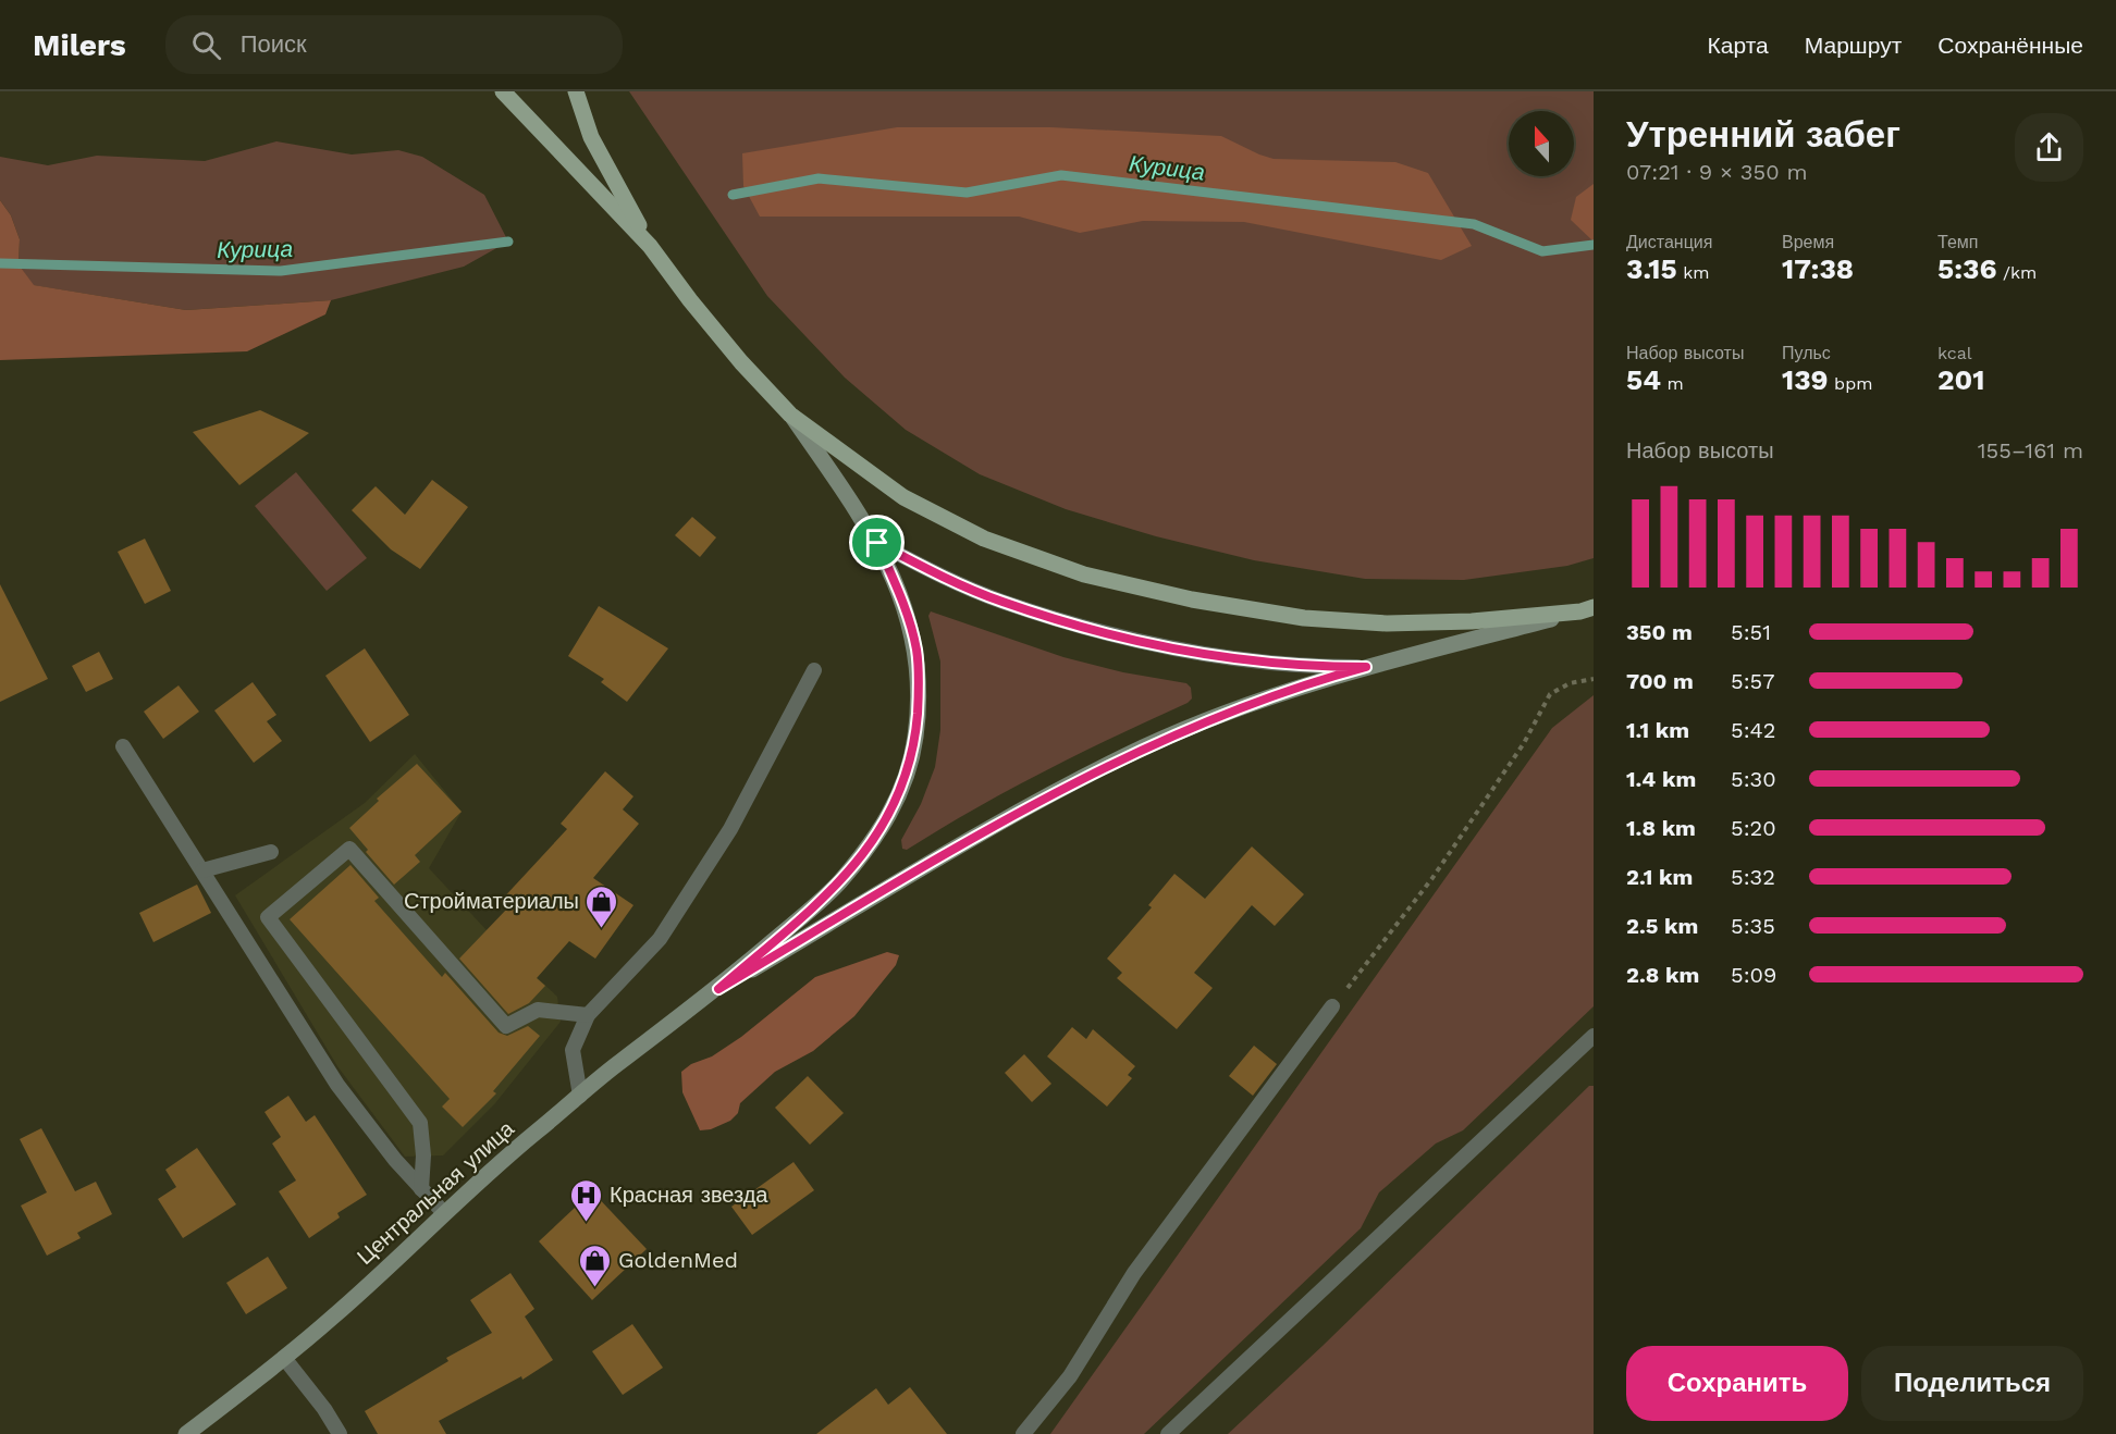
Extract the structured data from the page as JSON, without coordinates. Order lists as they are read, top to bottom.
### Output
{
  "streets": {
    "main road": ["Центральная улица"]
  },
  "water": ["Курица"],
  "places": {
    "shop": ["Стройматериалы", "GoldenMed"],
    "hospital": ["Красная звезда"]
  },
  "north": "top",
  "page": {
    "header": "Milers",
    "search": "Поиск",
    "nav": ["Карта", "Маршрут", "Сохранённые"],
    "heading": ["Утренний забег", "07:21 · 9 × 350 m"],
    "stats": [
      ["Дистанция", "3.15 km"],
      ["Время", "17:38"],
      ["Темп", "5:36 /km"],
      ["Набор высоты", "54 m"],
      ["Пульс", "139 bpm"],
      ["kcal", "201"]
    ],
    "chart": ["Набор высоты", "155–161 m"],
    "list": [
      {
        "name": "350 m",
        "note": "5:51"
      },
      {
        "name": "700 m",
        "note": "5:57"
      },
      {
        "name": "1.1 km",
        "note": "5:42"
      },
      {
        "name": "1.4 km",
        "note": "5:30"
      },
      {
        "name": "1.8 km",
        "note": "5:20"
      },
      {
        "name": "2.1 km",
        "note": "5:32"
      },
      {
        "name": "2.5 km",
        "note": "5:35"
      },
      {
        "name": "2.8 km",
        "note": "5:09"
      }
    ],
    "buttons": ["Сохранить", "Поделиться"]
  }
}
